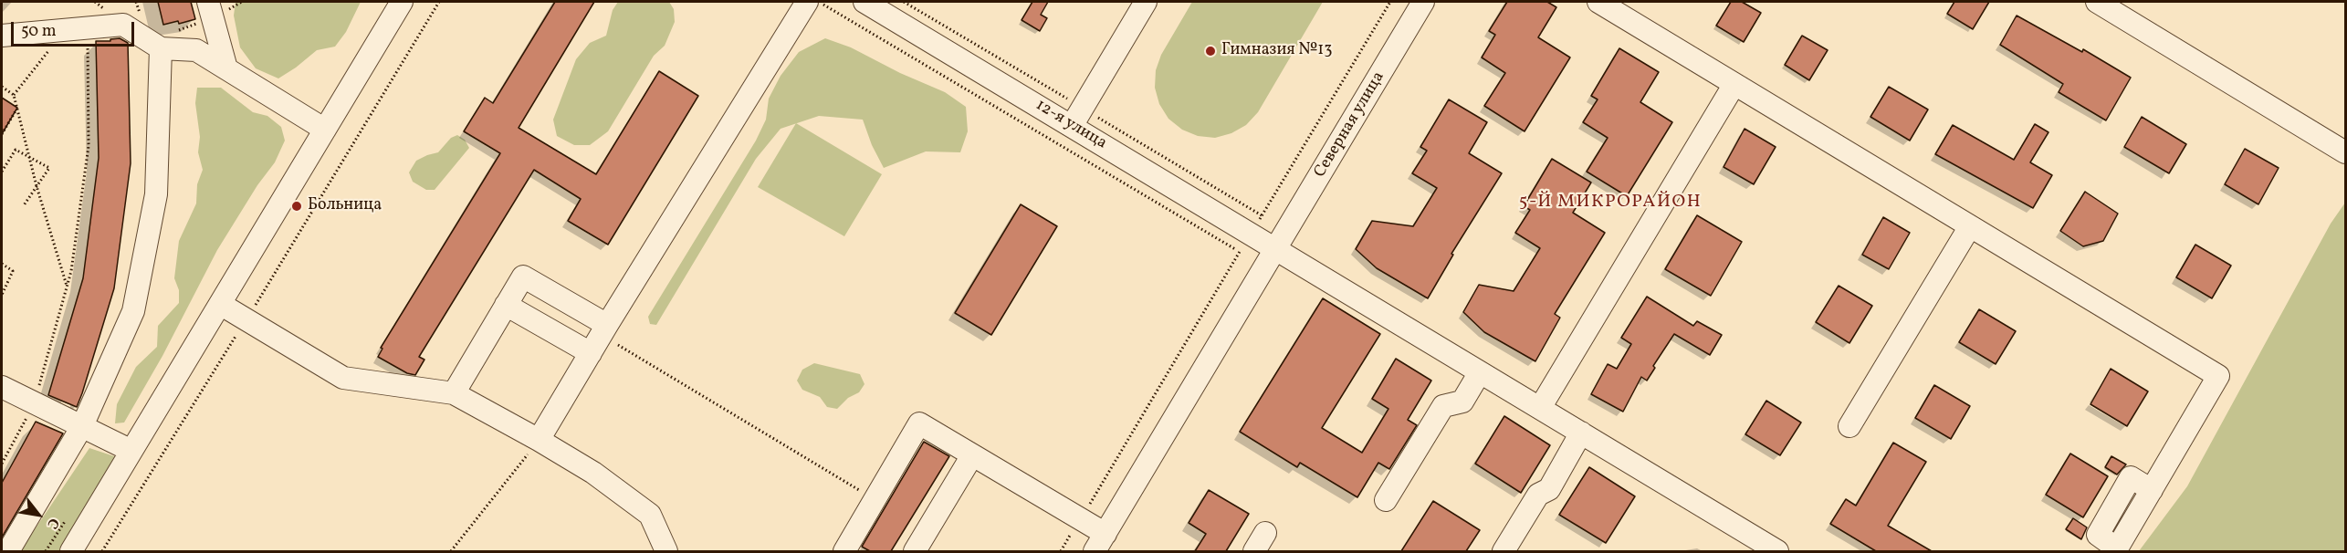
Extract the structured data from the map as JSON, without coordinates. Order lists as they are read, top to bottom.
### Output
{
  "streets": {
    "street": ["12-я улица", "Северная улица"]
  },
  "crossings": [
    ["12-я улица", "Северная улица"]
  ],
  "districts": ["5-Й МИКРОРАЙОН"],
  "places": ["Гимназия №13", "Больница"],
  "scale_bar": "50 m",
  "north": "bottom right"
}
